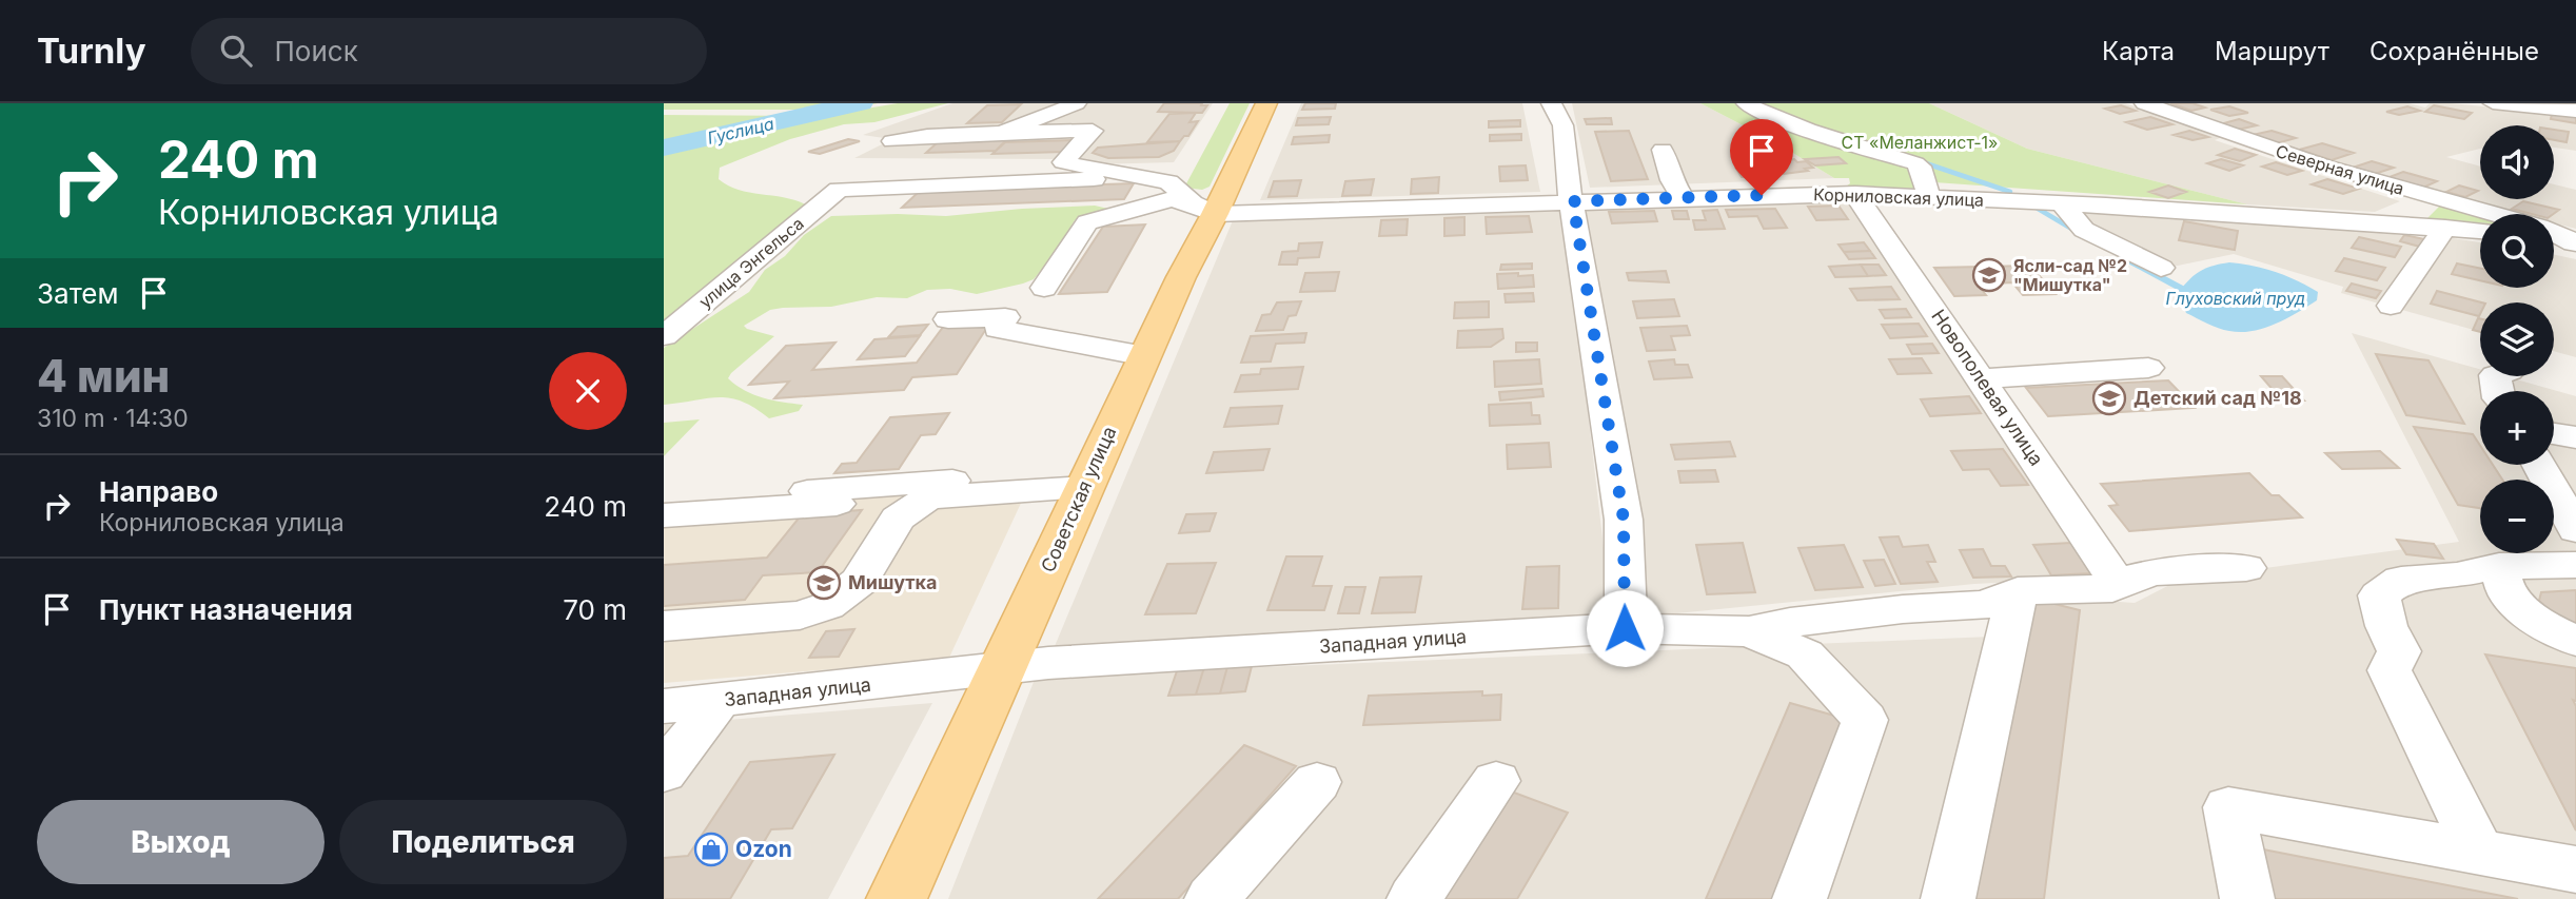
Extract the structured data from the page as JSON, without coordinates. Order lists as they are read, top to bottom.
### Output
{
  "streets": {
    "main road": ["Советская улица"],
    "street": [
      "Северная улица",
      "Корниловская улица",
      "улица Энгельса",
      "Новополевая улица",
      "Западная улица"
    ]
  },
  "crossings": [
    ["Корниловская улица", "Новополевая улица"],
    ["Корниловская улица", "Советская улица"],
    ["Новополевая улица", "Западная улица"],
    ["Советская улица", "Западная улица"]
  ],
  "water": ["Гуслица", "Глуховский пруд"],
  "parks": ["СТ «Меланжист-1»"],
  "places": {
    "school or university": ["Ясли-сад №2 \"Мишутка\"", "Детский сад №18", "Мишутка"],
    "shop": ["Ozon"]
  },
  "page": {
    "header": "Turnly",
    "search": "Поиск",
    "nav": ["Карта", "Маршрут", "Сохранённые"],
    "turn": ["240 m", "Корниловская улица"],
    "map_buttons": ["+", "−"],
    "then": "Затем",
    "heading": ["4 мин", "310 m · 14:30"],
    "list": [
      {
        "name": "Направо",
        "note": "Корниловская улица",
        "value": "240 m"
      },
      {
        "name": "Пункт назначения",
        "value": "70 m"
      }
    ],
    "buttons": ["Выход", "Поделиться"]
  }
}
